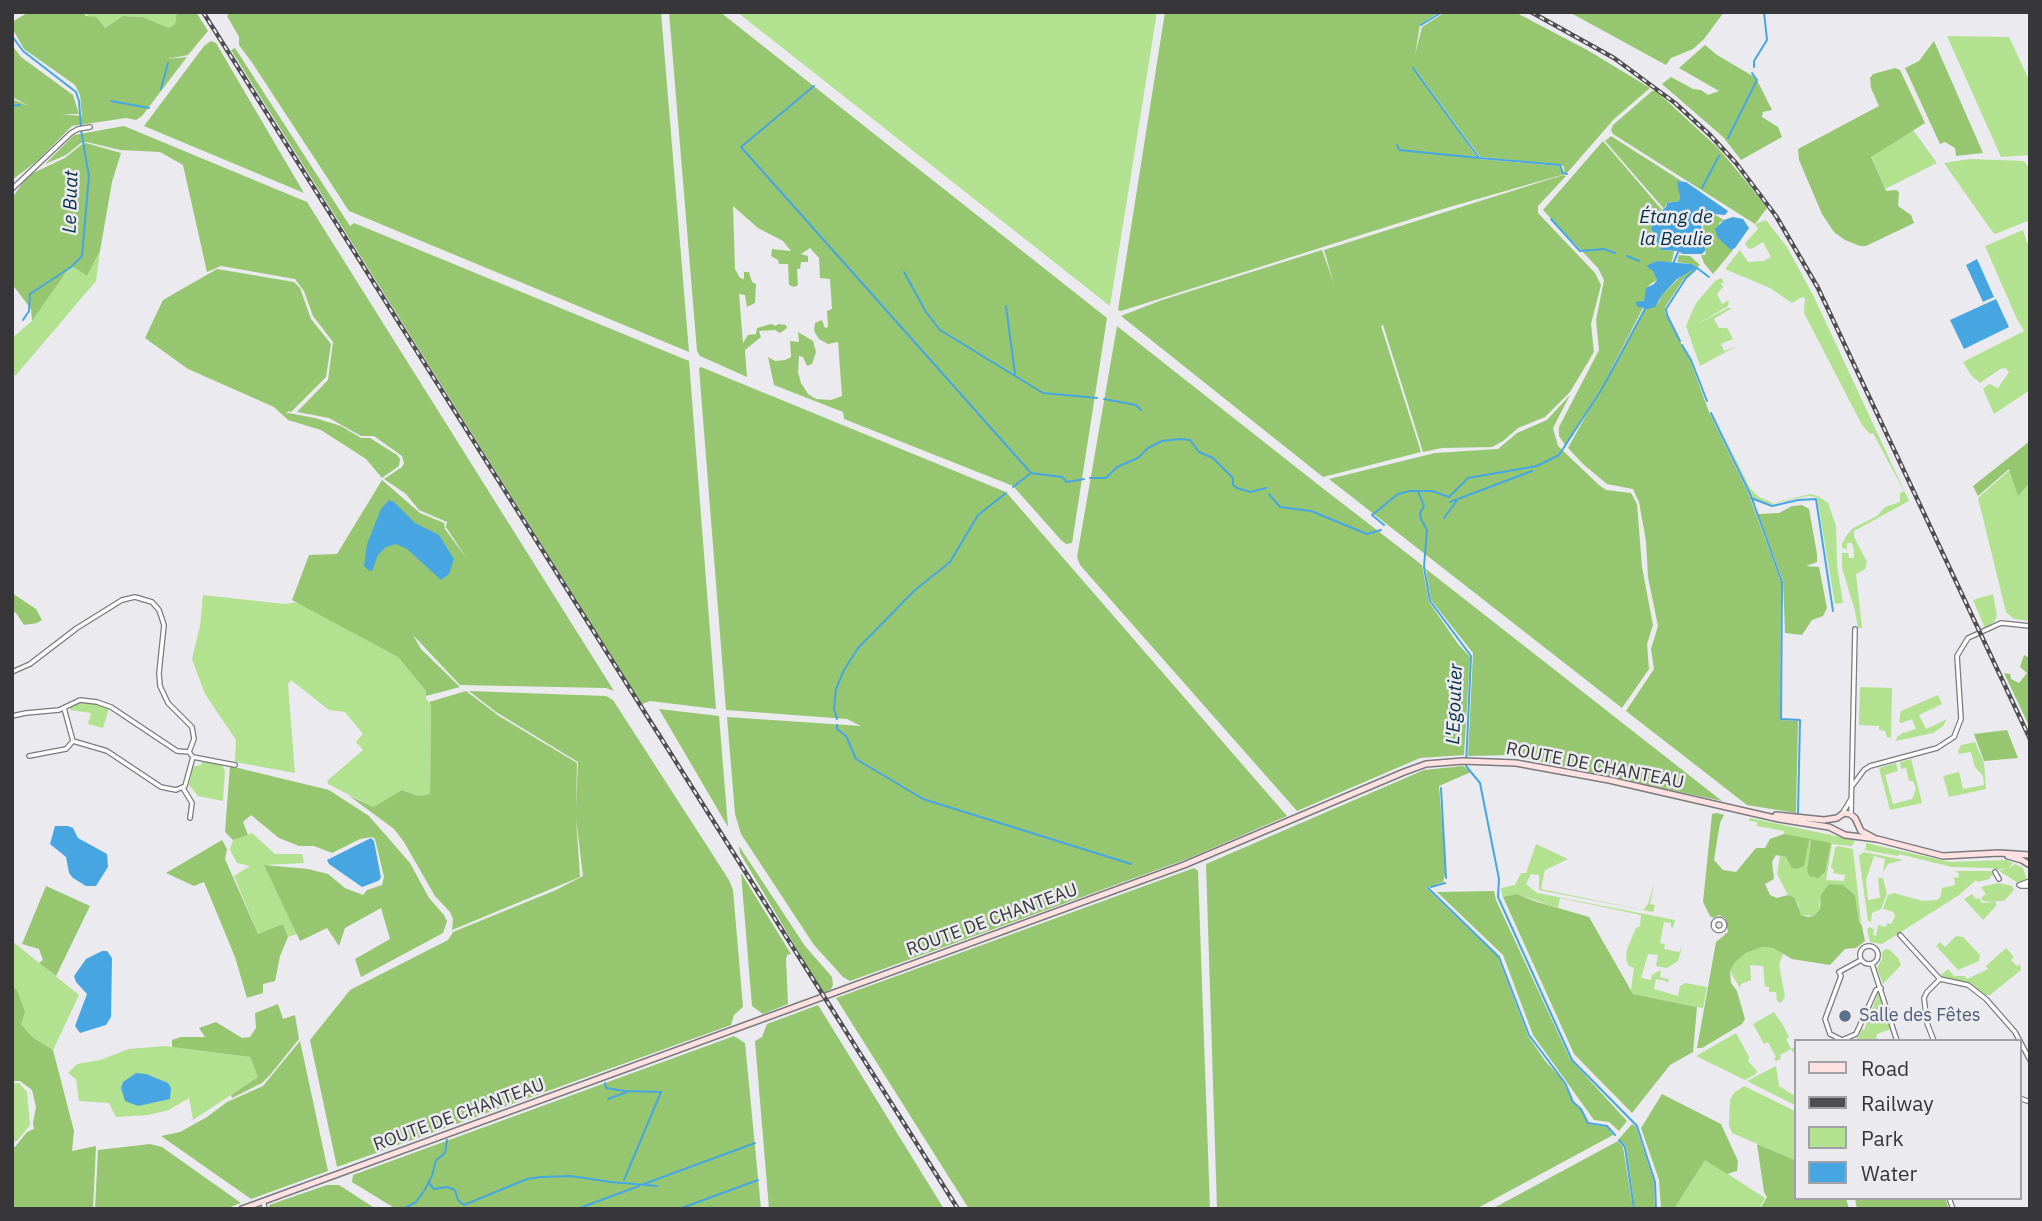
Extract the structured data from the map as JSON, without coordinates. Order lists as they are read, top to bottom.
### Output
{
  "streets": {
    "main road": ["ROUTE DE CHANTEAU"]
  },
  "water": ["Le Buat", "Étang de la Beulie", "L'Egoutier"],
  "places": ["Salle des Fêtes"],
  "legend": [
    "Road",
    "Railway",
    "Park",
    "Water"
  ]
}
